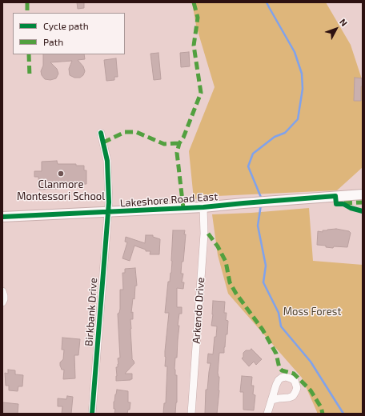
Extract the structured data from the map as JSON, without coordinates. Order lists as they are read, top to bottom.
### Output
{
  "streets": {
    "main road": ["Lakeshore Road East"],
    "street": ["Arkendo Drive", "Birkbank Drive"]
  },
  "crossings": [
    ["Lakeshore Road East", "Arkendo Drive"],
    ["Lakeshore Road East", "Birkbank Drive"]
  ],
  "parks": ["Moss Forest"],
  "places": ["Clanmore Montessori School"],
  "legend": ["Cycle path", "Path"],
  "north": "top right"
}
